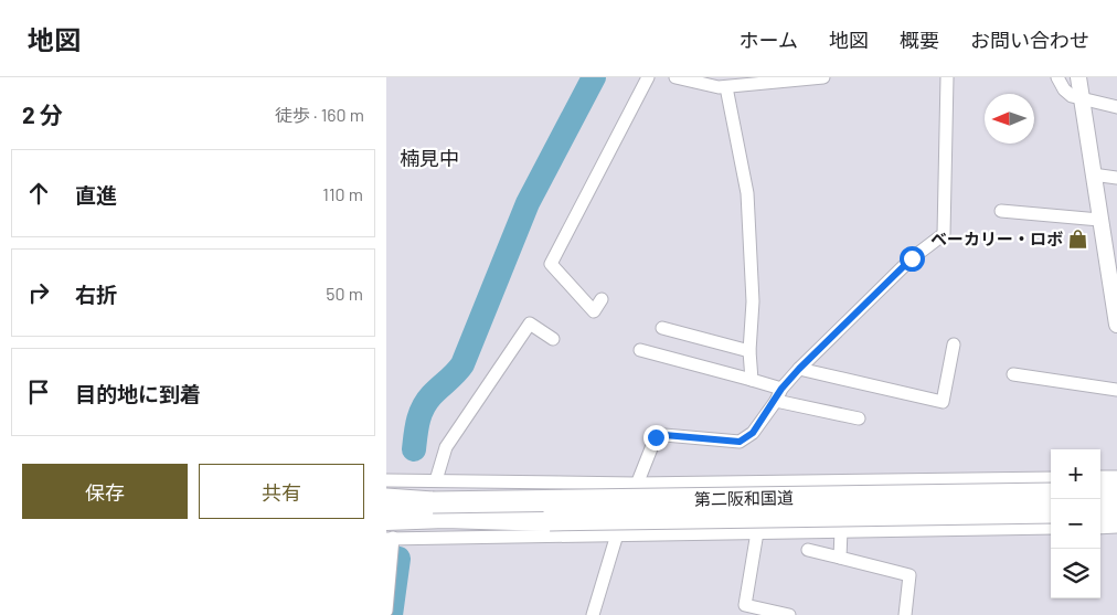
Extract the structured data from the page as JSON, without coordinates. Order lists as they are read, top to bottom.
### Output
{
  "streets": {
    "highway": ["第二阪和国道"]
  },
  "districts": ["楠見中"],
  "places": {
    "shop": ["ベーカリー・ロボ"]
  },
  "north": "left",
  "page": {
    "header": "地図",
    "nav": [
      "ホーム",
      "地図",
      "概要",
      "お問い合わせ"
    ],
    "heading": ["2 分", "徒歩 · 160 m"],
    "list": [
      ["直進", "110 m"],
      ["右折", "50 m"],
      "目的地に到着"
    ],
    "buttons": ["保存", "共有"],
    "map_buttons": ["+", "−"]
  }
}
